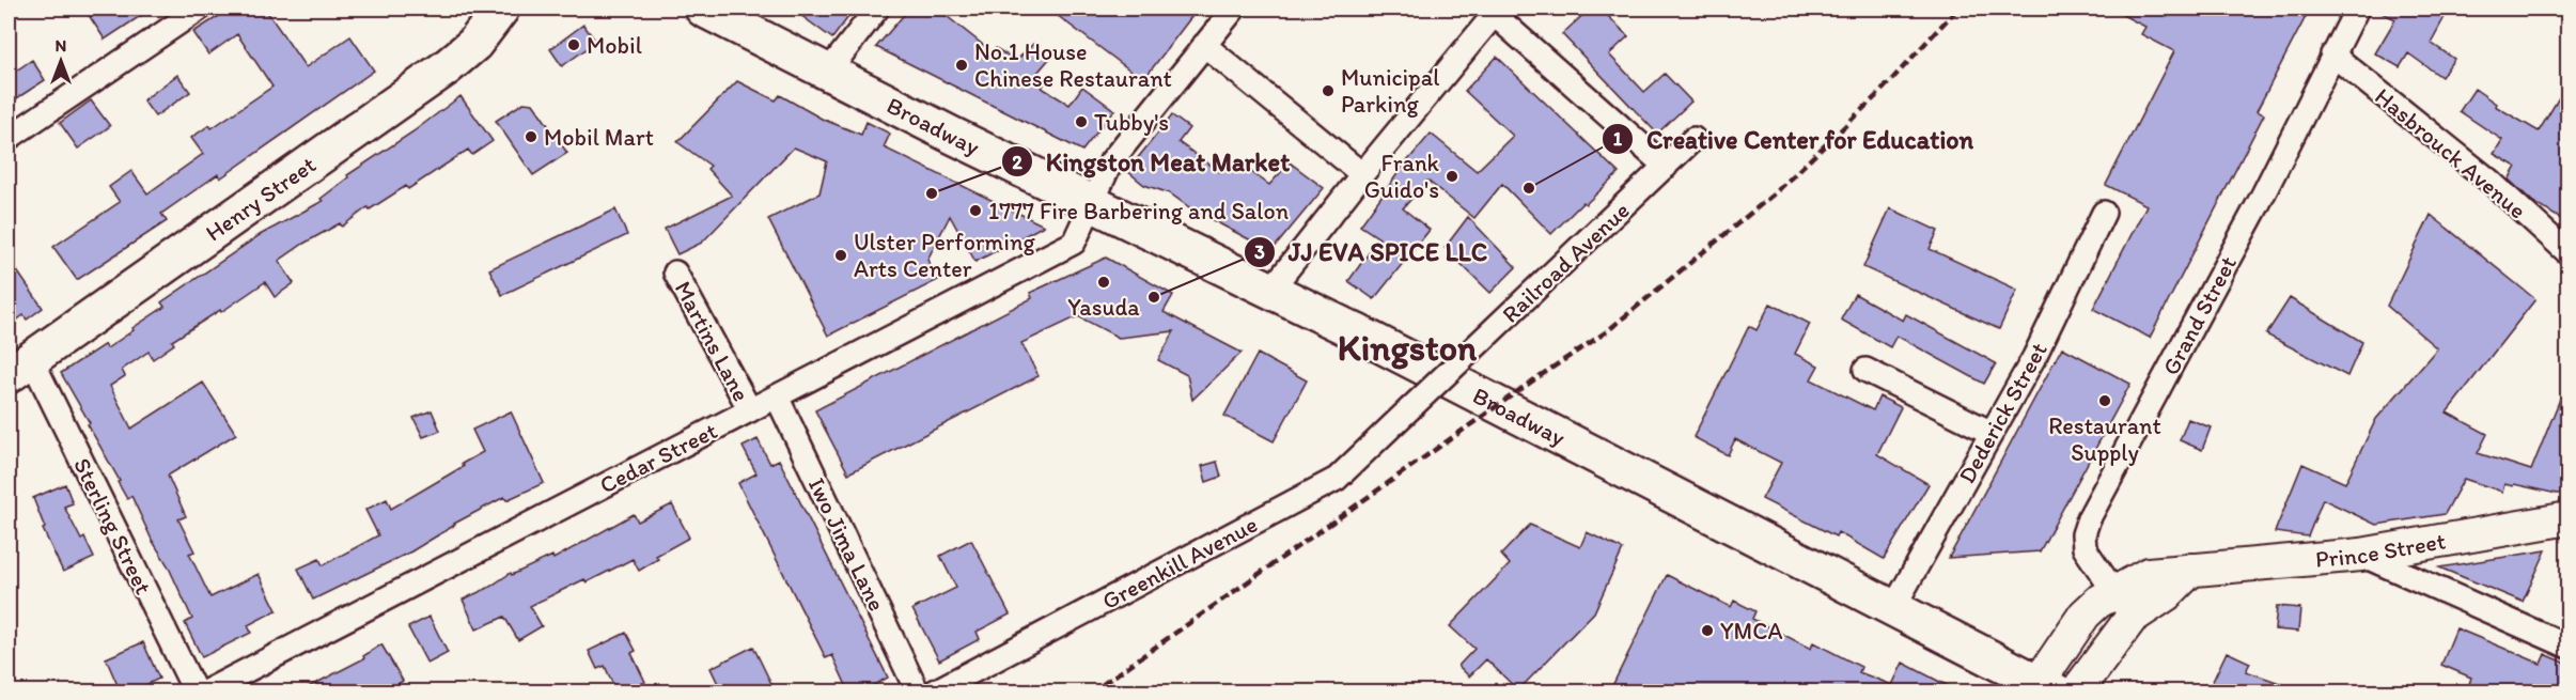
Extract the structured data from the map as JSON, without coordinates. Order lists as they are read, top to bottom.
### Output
{
  "streets": {
    "main road": ["Broadway", "Henry Street"],
    "street": [
      "Hasbrouck Avenue",
      "Railroad Avenue",
      "Grand Street",
      "Martins Lane",
      "Dederick Street",
      "Cedar Street",
      "Sterling Street",
      "Iwo Jima Lane",
      "Prince Street",
      "Greenkill Avenue"
    ]
  },
  "crossings": [
    ["Broadway", "Dederick Street"],
    ["Broadway", "Cedar Street"],
    ["Broadway", "Prince Street"],
    ["Hasbrouck Avenue", "Grand Street"],
    ["Henry Street", "Sterling Street"],
    ["Railroad Avenue", "Greenkill Avenue"],
    ["Grand Street", "Prince Street"],
    ["Martins Lane", "Cedar Street"],
    ["Cedar Street", "Iwo Jima Lane"]
  ],
  "districts": ["Kingston"],
  "places": [
    "Mobil",
    "No.1 House Chinese Restaurant",
    "Municipal Parking",
    "Tubby's",
    "Mobil Mart",
    "Frank Guido's",
    "Creative Center for Education",
    "Kingston Meat Market",
    "1777 Fire Barbering and Salon",
    "Ulster Performing Arts Center",
    "Yasuda",
    "JJ EVA SPICE LLC",
    "Restaurant Supply",
    "YMCA"
  ],
  "north": "top"
}
